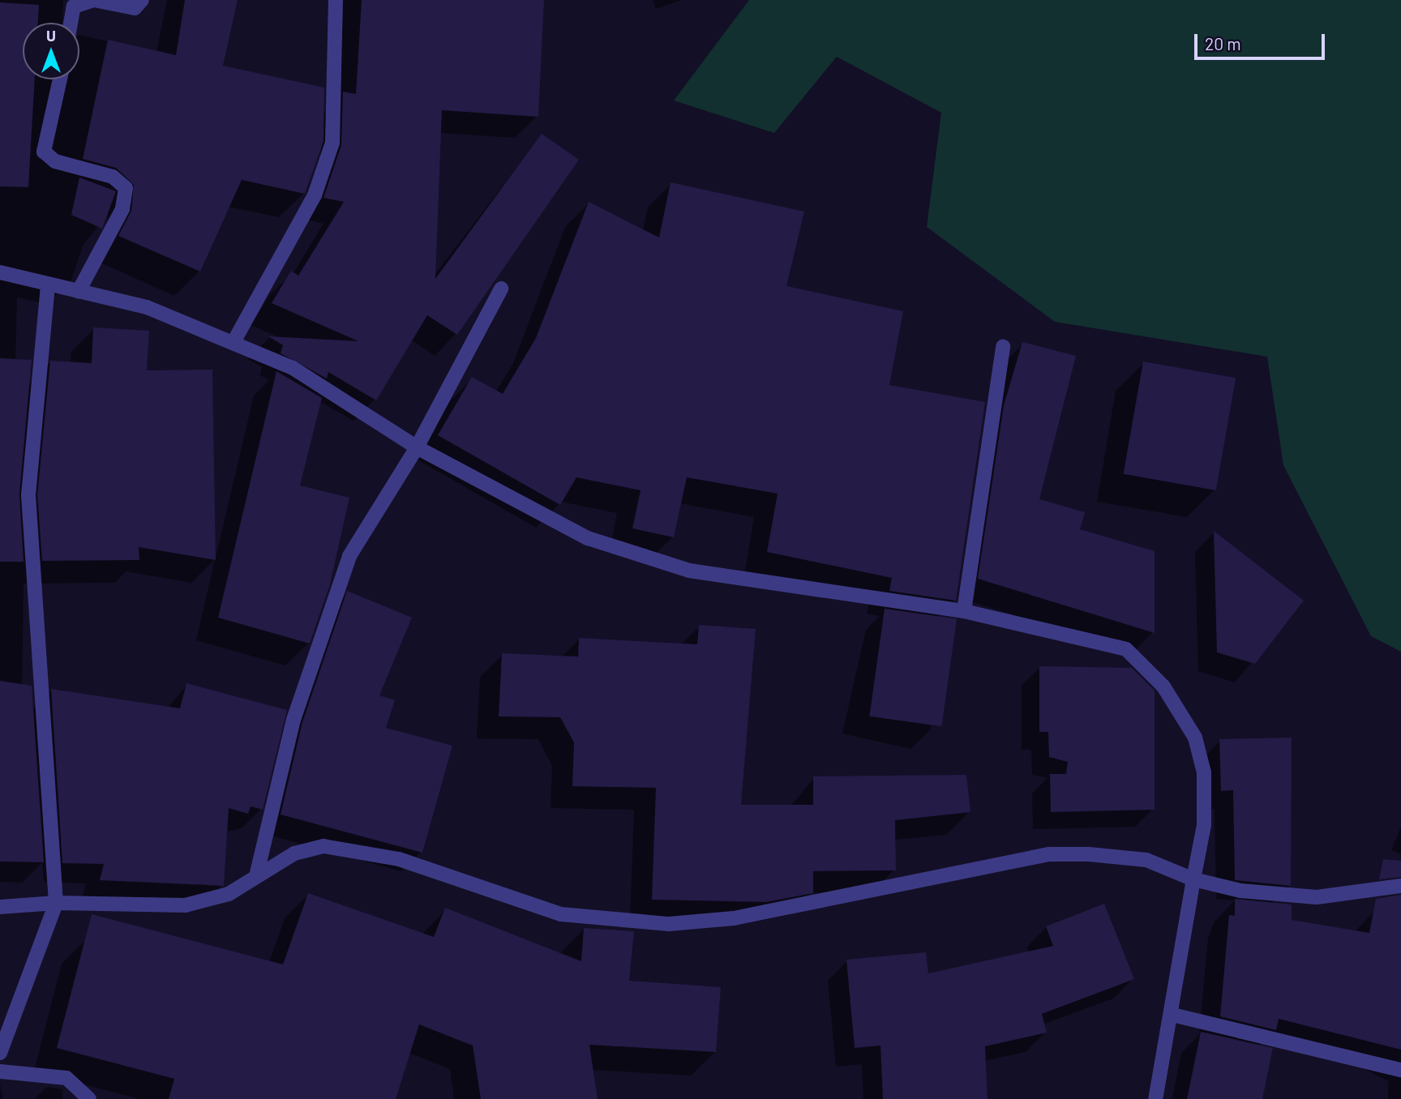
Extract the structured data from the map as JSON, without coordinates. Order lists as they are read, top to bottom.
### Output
{
  "scale_bar": "20 m",
  "north": "top"
}
